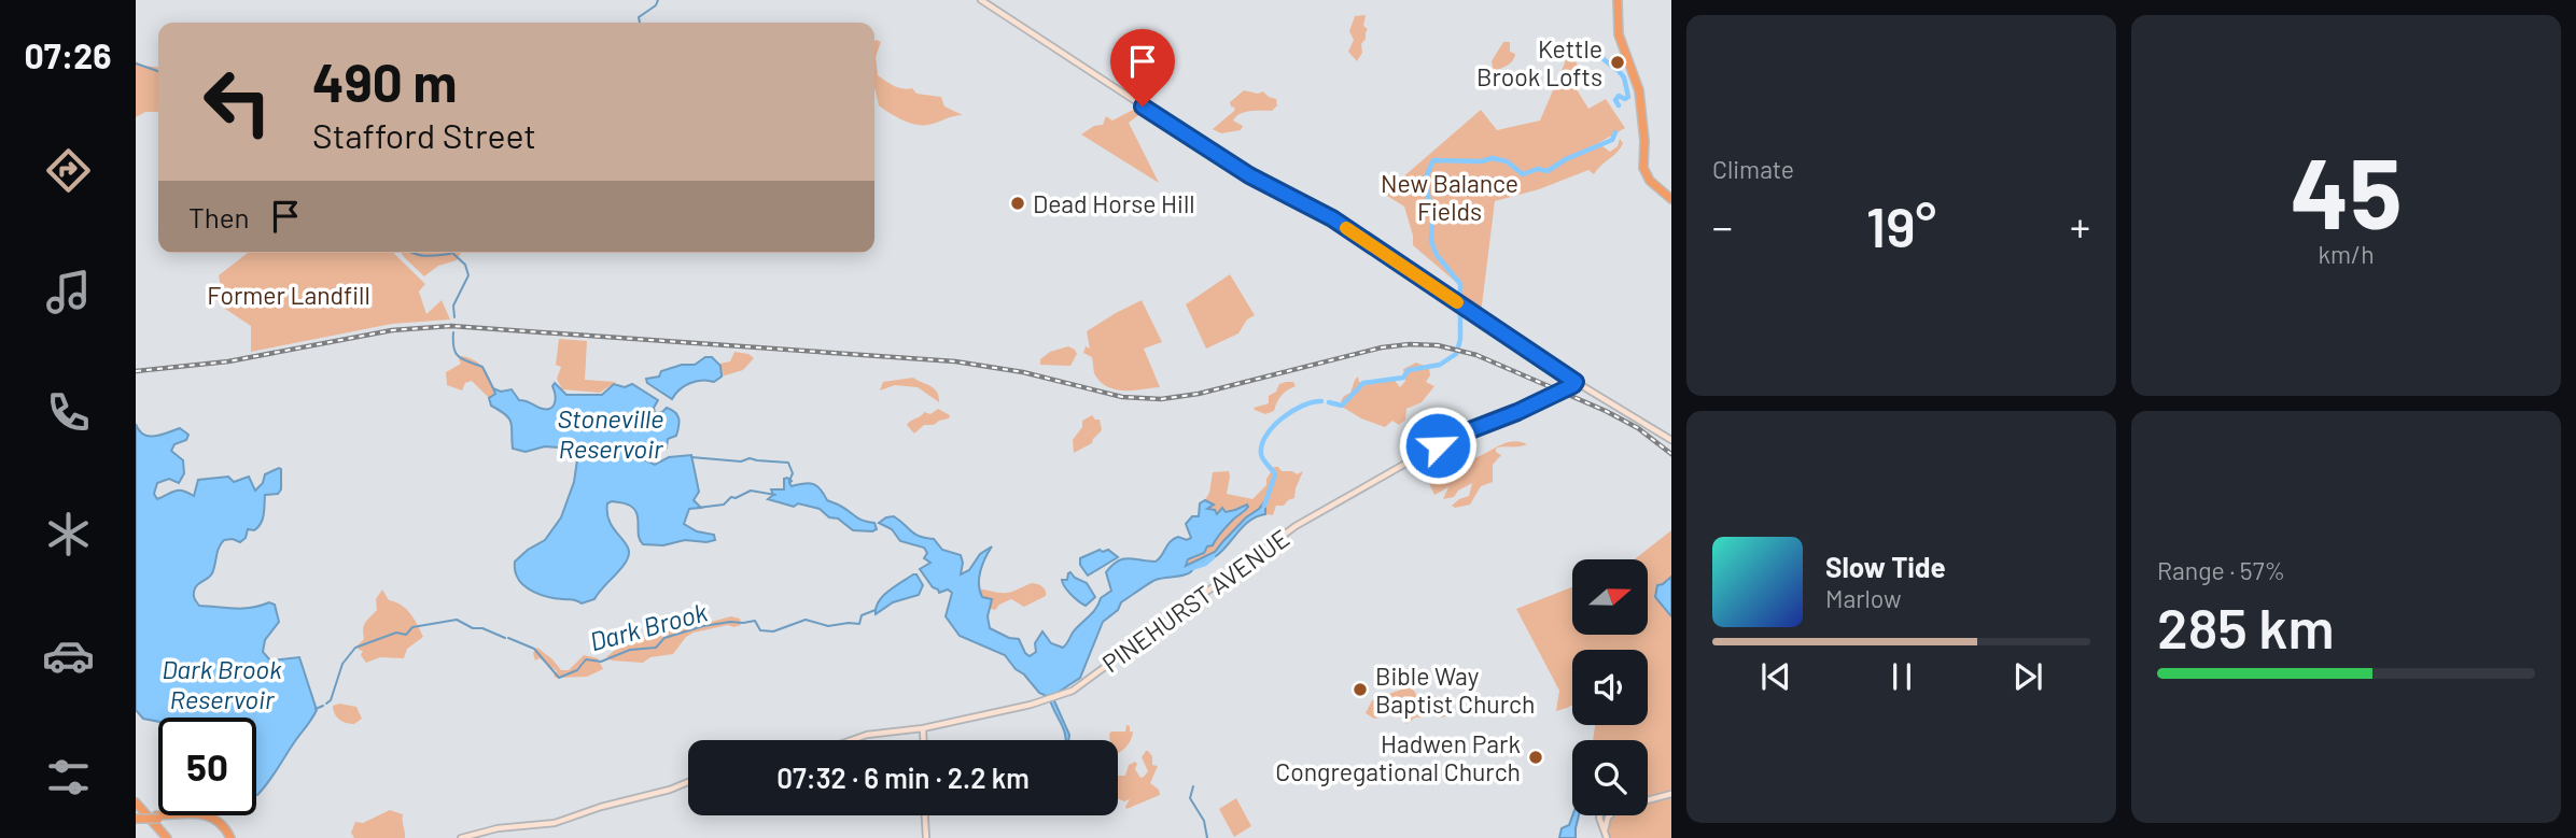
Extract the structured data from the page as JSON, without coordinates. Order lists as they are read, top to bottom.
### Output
{
  "streets": {
    "main road": ["PINEHURST AVENUE"]
  },
  "water": ["Stoneville Reservoir", "Dark Brook", "Dark Brook Reservoir"],
  "parks": ["New Balance Fields", "Former Landfill"],
  "places": [
    "Kettle Brook Lofts",
    "Dead Horse Hill",
    "Bible Way Baptist Church",
    "Hadwen Park Congregational Church"
  ],
  "north": "right",
  "page": {
    "tabs": "07:26",
    "tile": [
      "Climate",
      ["45", "km/h"],
      ["Range · 57%", "285 km"]
    ],
    "turn": ["490 m", "Stafford Street"],
    "then": "Then",
    "heat": ["−", "19°", "+"],
    "song": ["Slow Tide", "Marlow"],
    "limit": "50",
    "trip": "07:32 · 6 min · 2.2 km"
  }
}
